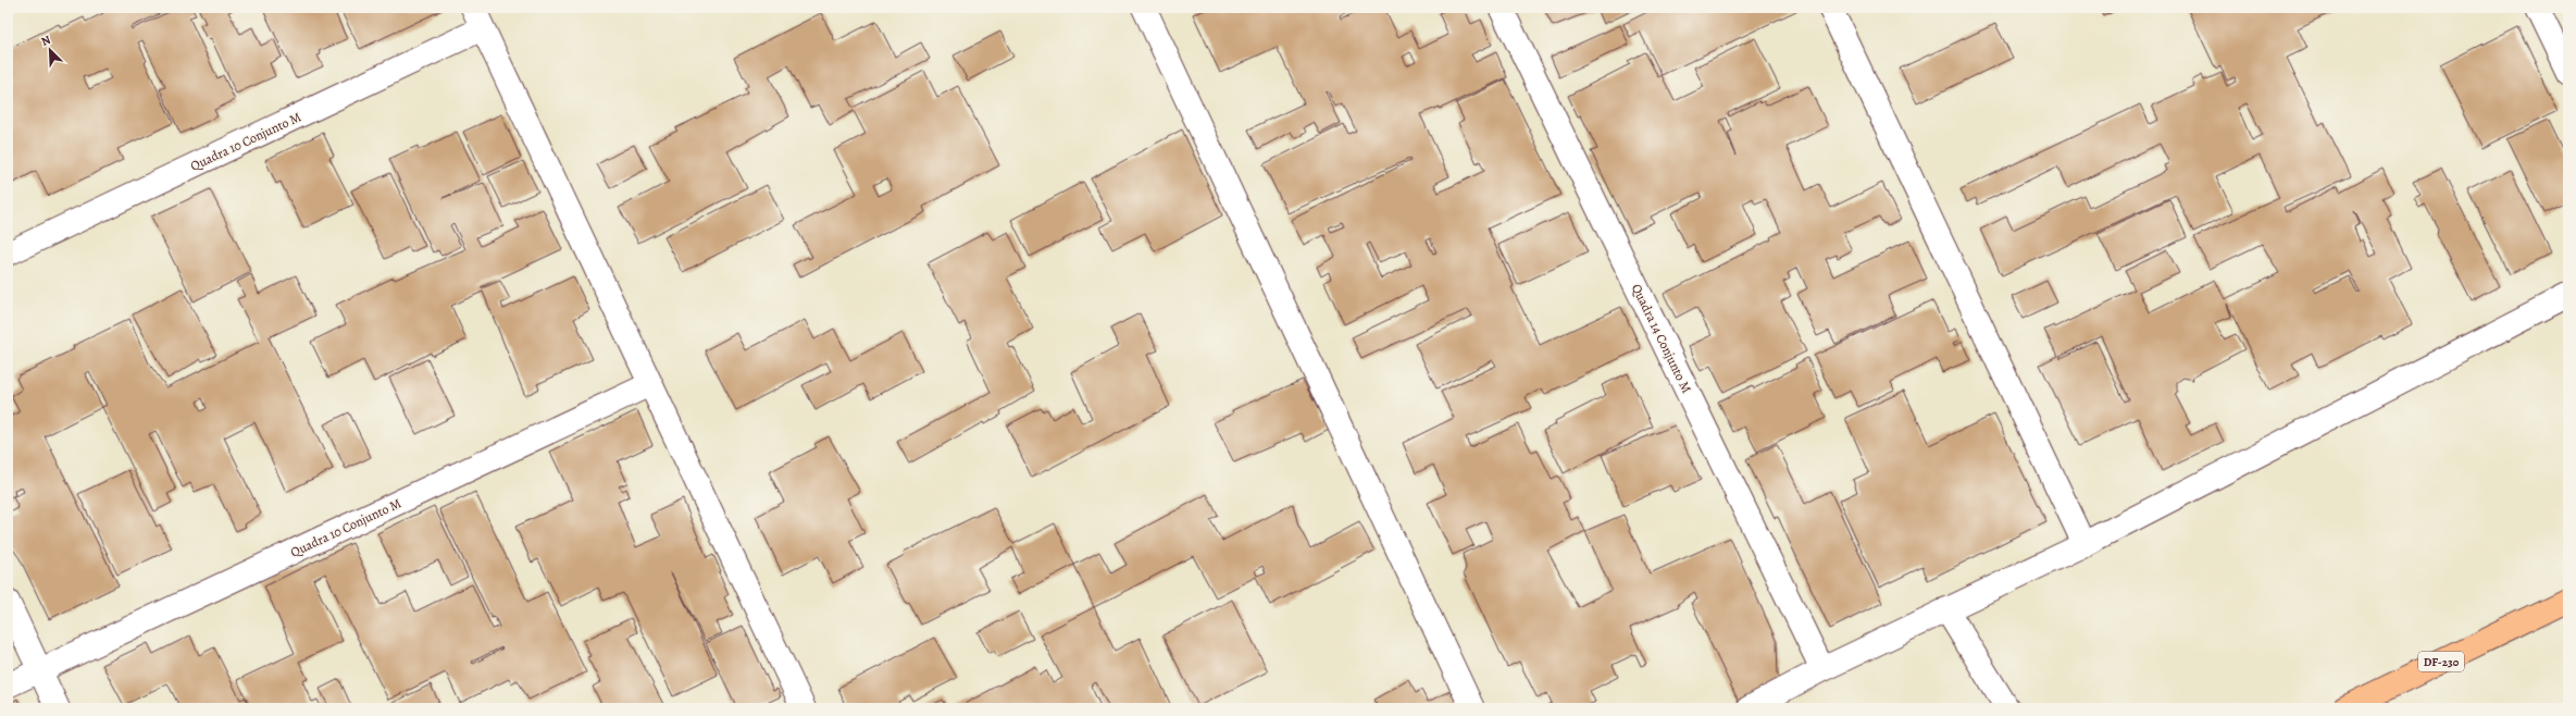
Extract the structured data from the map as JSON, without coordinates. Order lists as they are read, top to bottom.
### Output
{
  "streets": {
    "main road": ["DF-230"],
    "street": ["Quadra 10 Conjunto M", "Quadra 14 Conjunto M"]
  },
  "north": "top left"
}
